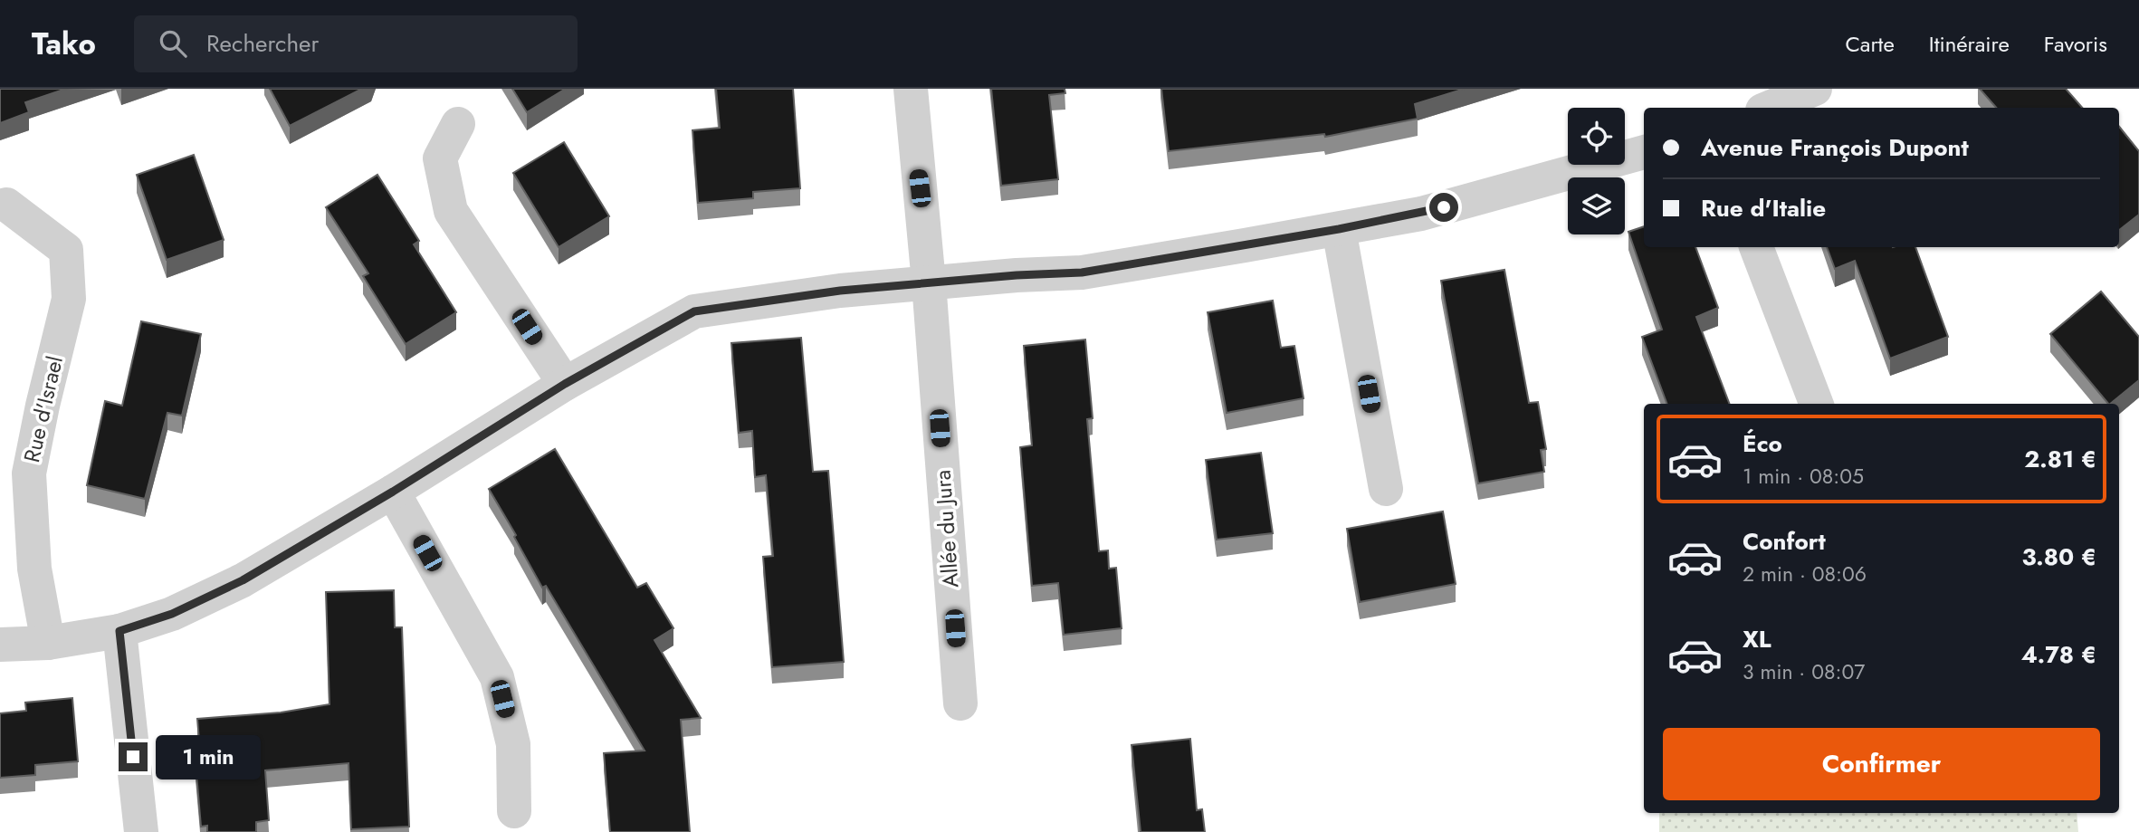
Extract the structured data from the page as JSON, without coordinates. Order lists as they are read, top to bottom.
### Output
{
  "streets": {
    "street": ["Rue d'Israel", "Allée du Jura"]
  },
  "page": {
    "header": "Tako",
    "search": "Rechercher",
    "nav": ["Carte", "Itinéraire", "Favoris"],
    "banner": ["Avenue François Dupont", "Rue d'Italie"],
    "list": [
      {
        "name": "Éco",
        "note": "1 min · 08:05",
        "value": "2.81 €"
      },
      {
        "name": "Confort",
        "note": "2 min · 08:06",
        "value": "3.80 €"
      },
      {
        "name": "XL",
        "note": "3 min · 08:07",
        "value": "4.78 €"
      }
    ],
    "buttons": "Confirmer",
    "bubble": "1 min"
  }
}
